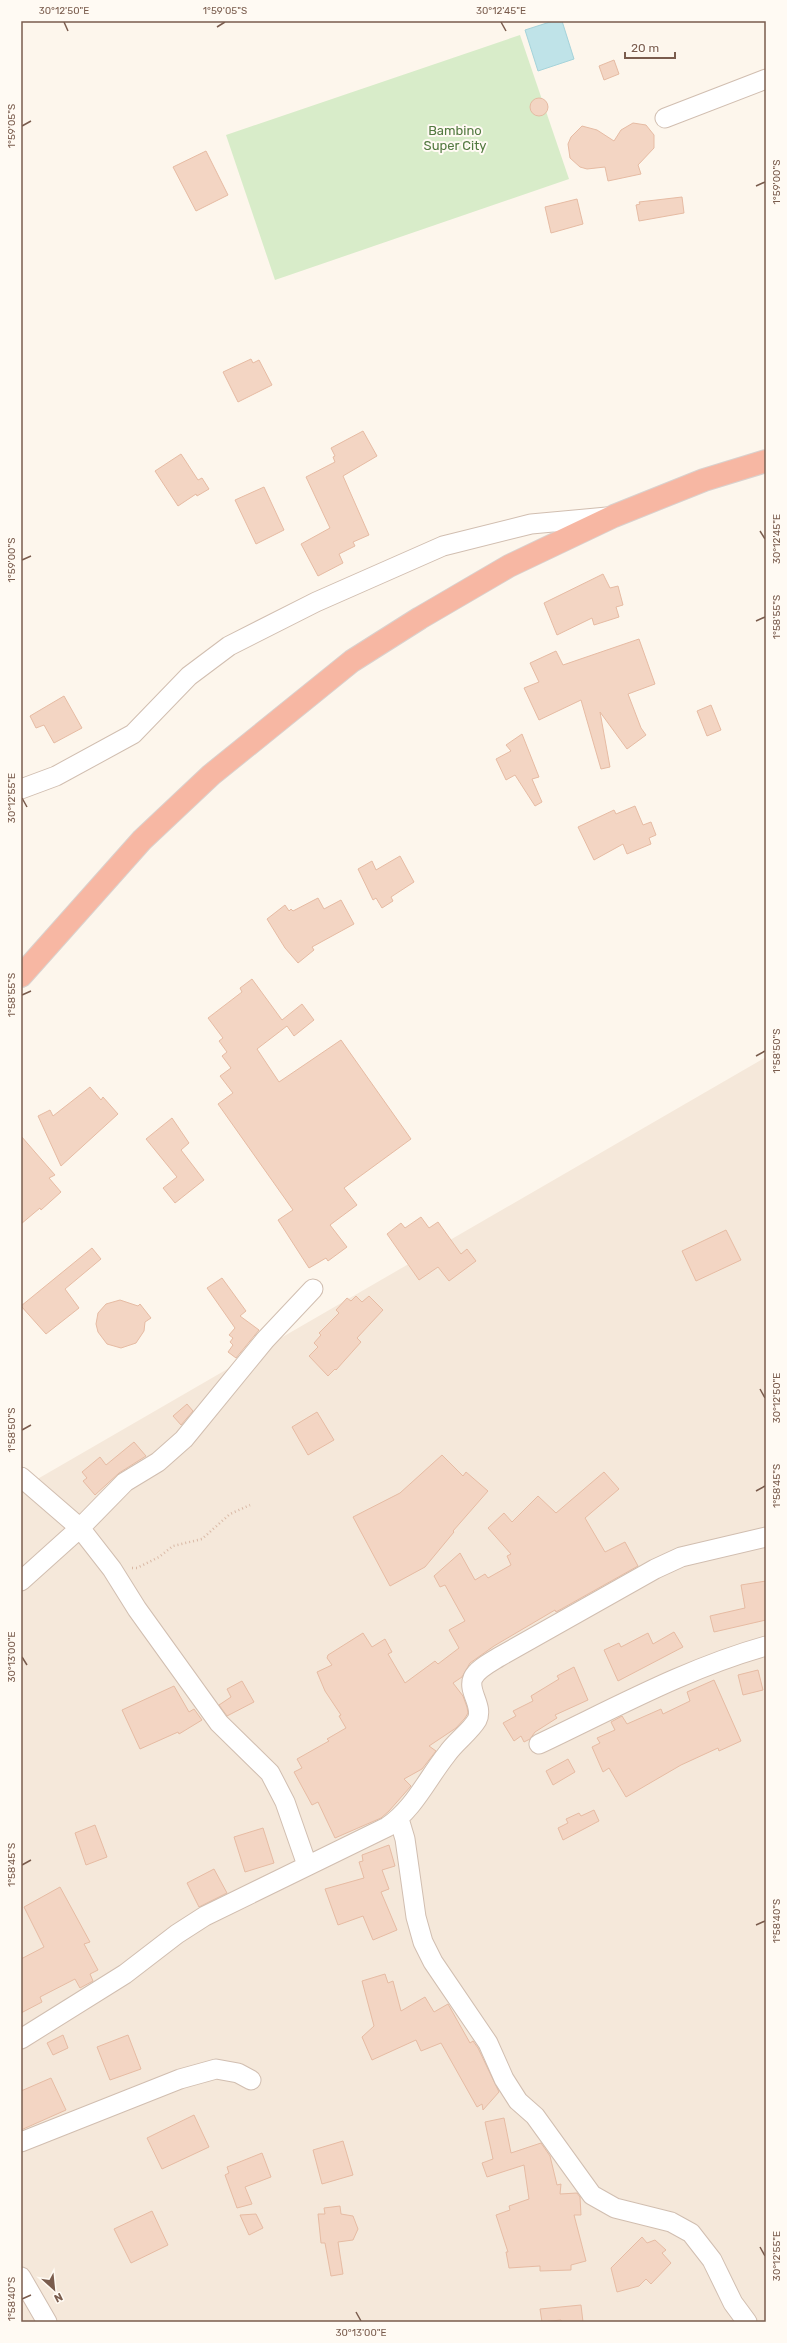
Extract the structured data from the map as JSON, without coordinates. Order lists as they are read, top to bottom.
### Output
{
  "parks": ["Bambino Super City"],
  "scale_bar": "20 m",
  "north": "bottom right",
  "coordinates": [
    "30°12'50\"E",
    "1°59'05\"S",
    "30°12'45\"E",
    "1°59'00\"S",
    "1°58'55\"S",
    "30°12'55\"E",
    "1°58'50\"S",
    "1°58'45\"S",
    "30°13'00\"E",
    "1°58'40\"S"
  ]
}
